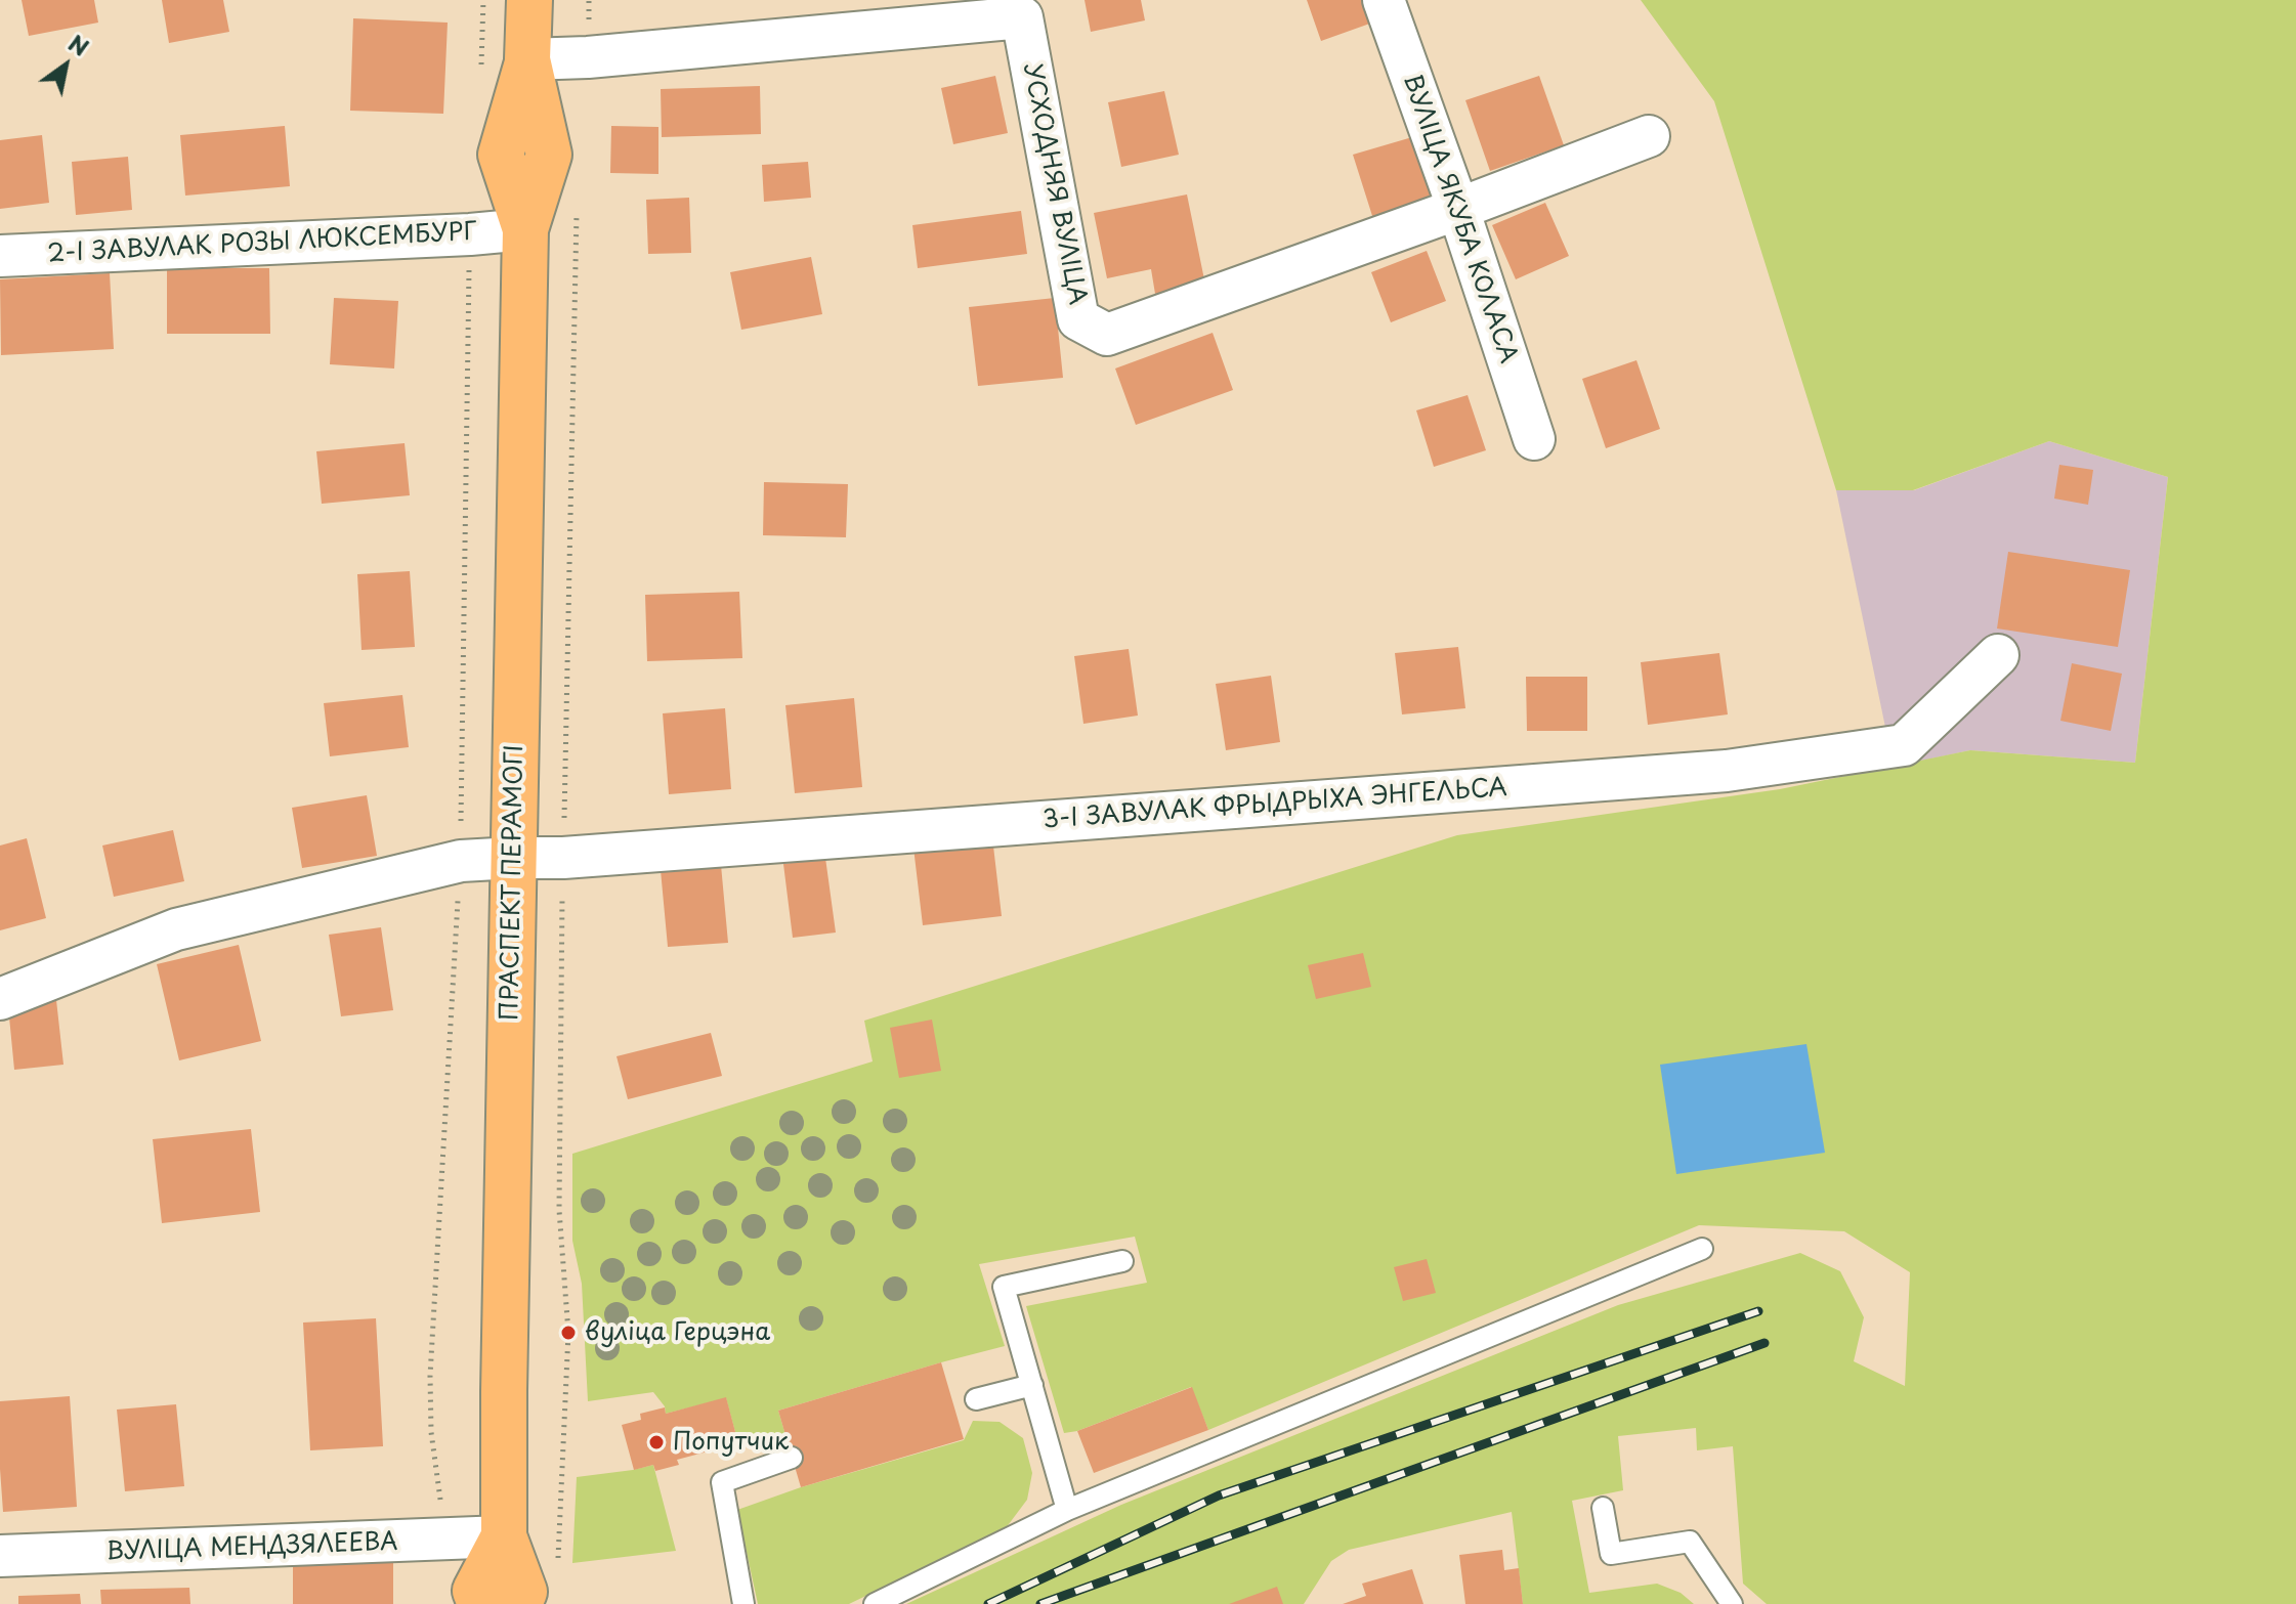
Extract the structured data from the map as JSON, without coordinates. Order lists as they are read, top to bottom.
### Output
{
  "streets": {
    "main road": ["ПРАСПЕКТ ПЕРАМОГІ"],
    "street": [
      "УСХОДНЯЯ ВУЛІЦА",
      "ВУЛІЦА ЯКУБА КОЛАСА",
      "2-І ЗАВУЛАК РОЗЫ ЛЮКСЕМБУРГ",
      "3-І ЗАВУЛАК ФРЫДРЫХА ЭНГЕЛЬСА",
      "ВУЛІЦА МЕНДЗЯЛЕЕВА"
    ]
  },
  "crossings": [
    ["УСХОДНЯЯ ВУЛІЦА", "ВУЛІЦА ЯКУБА КОЛАСА"],
    ["УСХОДНЯЯ ВУЛІЦА", "ПРАСПЕКТ ПЕРАМОГІ"],
    ["2-І ЗАВУЛАК РОЗЫ ЛЮКСЕМБУРГ", "ПРАСПЕКТ ПЕРАМОГІ"],
    ["3-І ЗАВУЛАК ФРЫДРЫХА ЭНГЕЛЬСА", "ПРАСПЕКТ ПЕРАМОГІ"],
    ["ПРАСПЕКТ ПЕРАМОГІ", "ВУЛІЦА МЕНДЗЯЛЕЕВА"]
  ],
  "places": ["вуліца Герцэна", "Попутчик"],
  "north": "top right"
}
